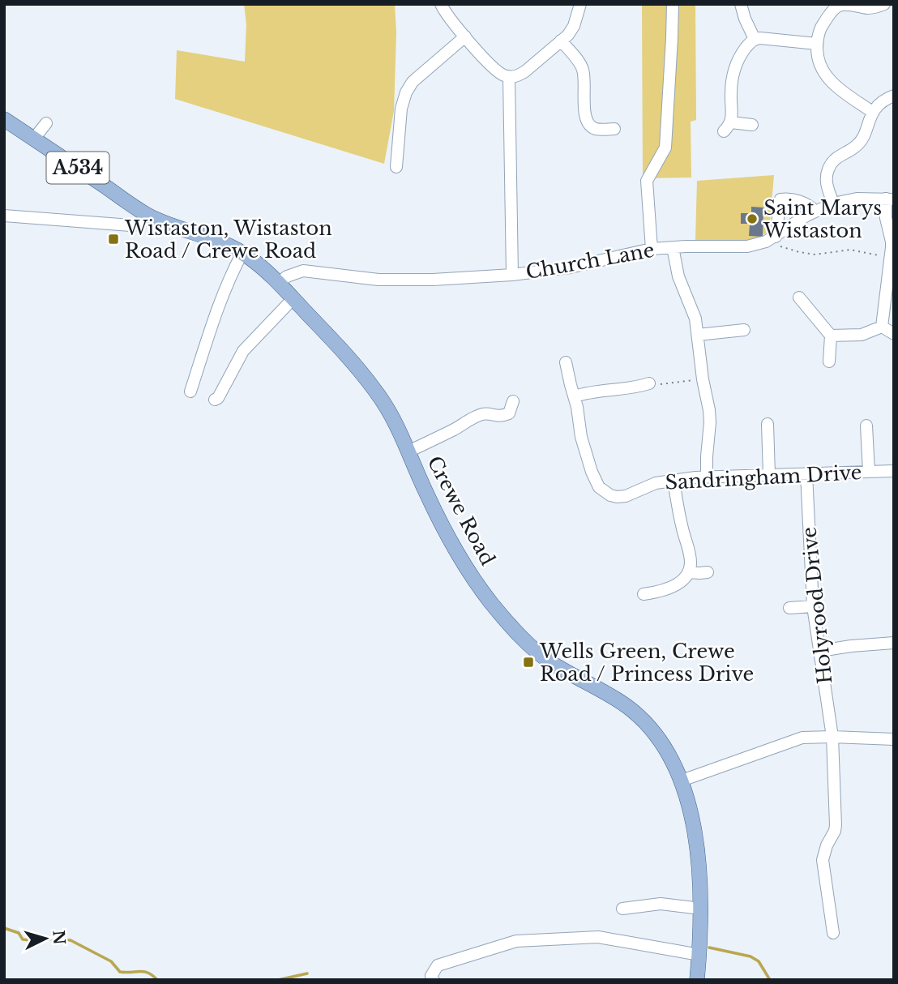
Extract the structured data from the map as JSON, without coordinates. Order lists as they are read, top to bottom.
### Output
{
  "streets": {
    "main road": ["A534", "Crewe Road"],
    "street": ["Church Lane", "Sandringham Drive", "Holyrood Drive"]
  },
  "crossings": [
    ["A534", "Church Lane"],
    ["A534", "Crewe Road"],
    ["Church Lane", "Crewe Road"],
    ["Sandringham Drive", "Holyrood Drive"]
  ],
  "places": {
    "other": ["Saint Marys Wistaston"],
    "transit": ["Wistaston, Wistaston Road / Crewe Road", "Wells Green, Crewe Road / Princess Drive"]
  },
  "north": "right"
}
